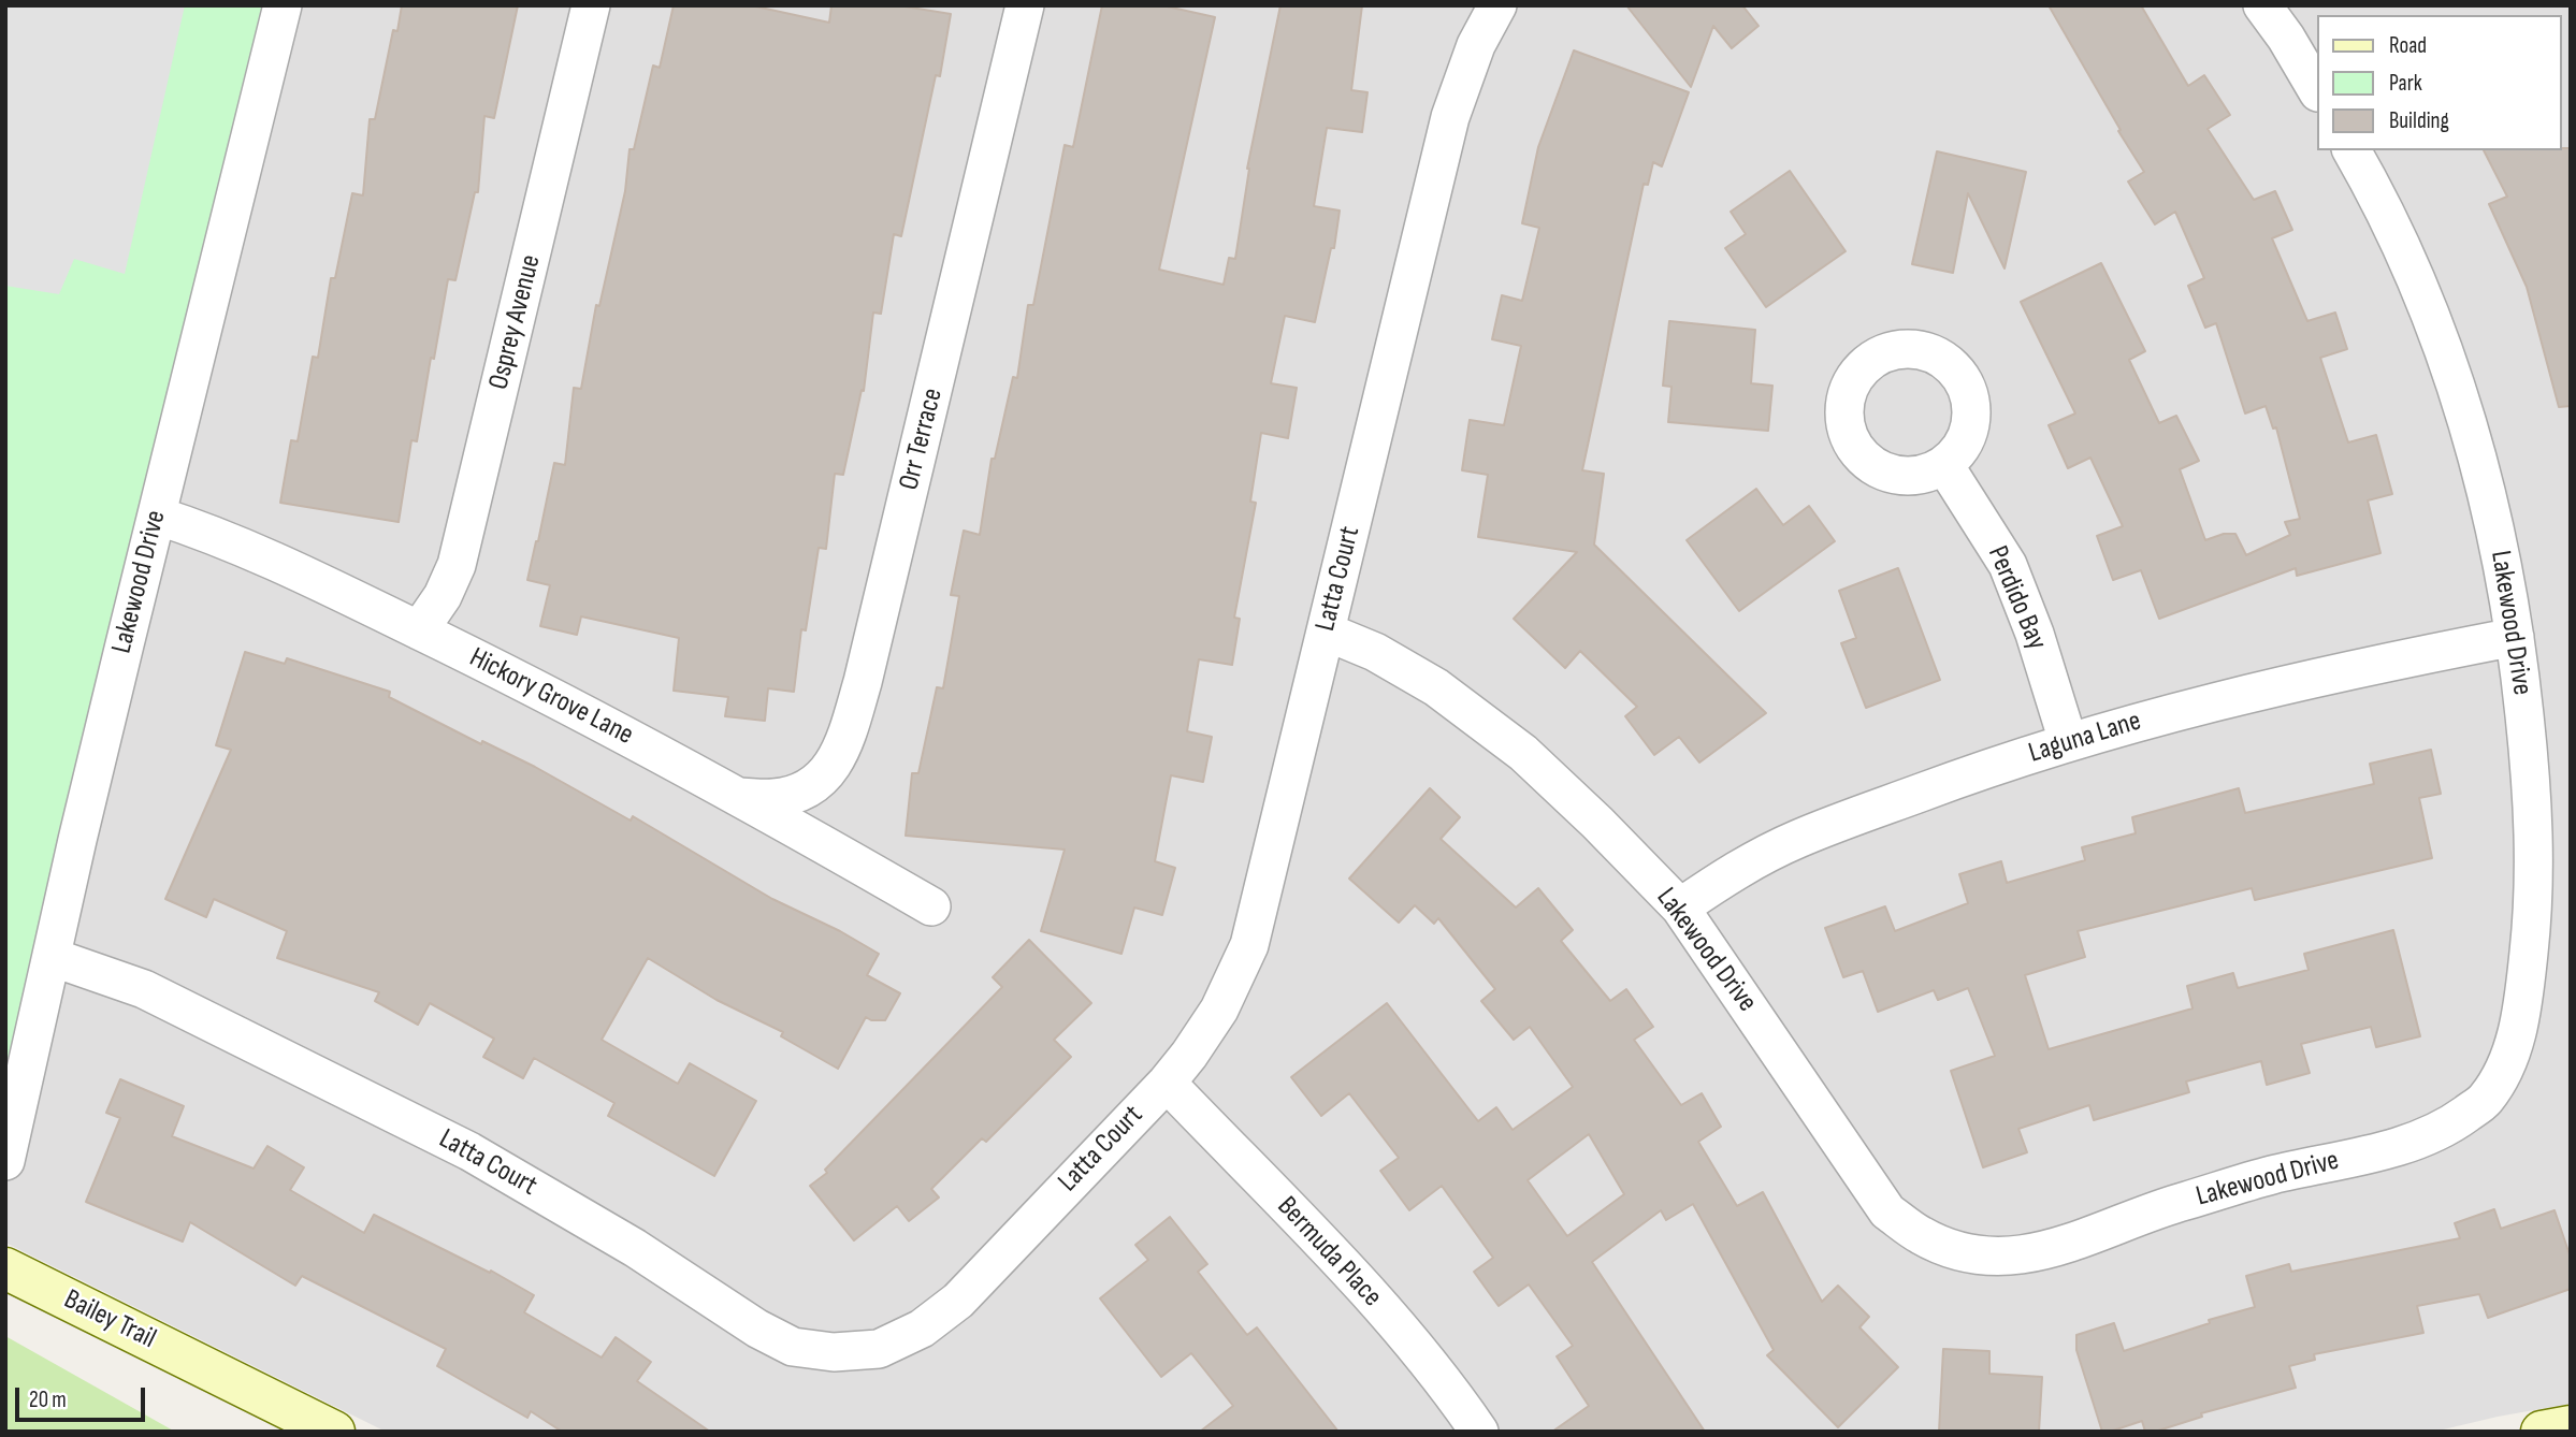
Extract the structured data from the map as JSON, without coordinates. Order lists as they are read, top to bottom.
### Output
{
  "streets": {
    "street": [
      "Osprey Avenue",
      "Orr Terrace",
      "Latta Court",
      "Lakewood Drive",
      "Perdido Bay",
      "Hickory Grove Lane",
      "Laguna Lane",
      "Bermuda Place",
      "Bailey Trail"
    ]
  },
  "crossings": [
    ["Osprey Avenue", "Hickory Grove Lane"],
    ["Orr Terrace", "Hickory Grove Lane"],
    ["Latta Court", "Lakewood Drive"],
    ["Latta Court", "Bermuda Place"],
    ["Lakewood Drive", "Hickory Grove Lane"],
    ["Lakewood Drive", "Laguna Lane"],
    ["Perdido Bay", "Laguna Lane"]
  ],
  "legend": ["Road", "Park", "Building"],
  "scale_bar": "20 m"
}
